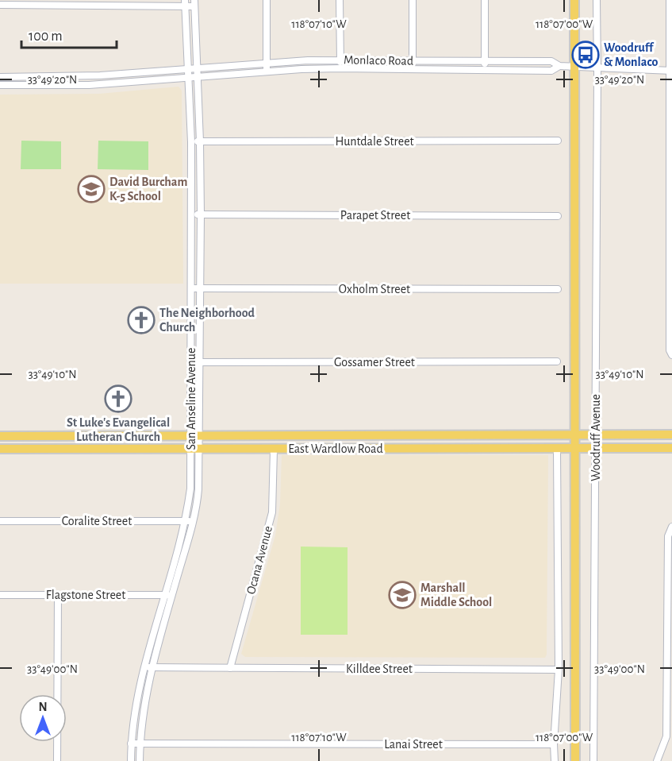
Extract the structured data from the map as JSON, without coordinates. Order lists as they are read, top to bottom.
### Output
{
  "streets": {
    "main road": ["Woodruff Avenue", "East Wardlow Road"],
    "street": [
      "Monlaco Road",
      "Huntdale Street",
      "Parapet Street",
      "Oxholm Street",
      "Gossamer Street",
      "San Anseline Avenue",
      "Coralite Street",
      "Ocana Avenue",
      "Flagstone Street",
      "Killdee Street",
      "Lanai Street"
    ]
  },
  "crossings": [
    ["Monlaco Road", "San Anseline Avenue"],
    ["Monlaco Road", "Woodruff Avenue"],
    ["Huntdale Street", "San Anseline Avenue"],
    ["Parapet Street", "San Anseline Avenue"],
    ["Oxholm Street", "San Anseline Avenue"],
    ["Gossamer Street", "San Anseline Avenue"],
    ["San Anseline Avenue", "East Wardlow Road"],
    ["San Anseline Avenue", "Coralite Street"],
    ["San Anseline Avenue", "Flagstone Street"],
    ["San Anseline Avenue", "Killdee Street"],
    ["San Anseline Avenue", "Lanai Street"],
    ["Woodruff Avenue", "East Wardlow Road"],
    ["East Wardlow Road", "Ocana Avenue"],
    ["Ocana Avenue", "Killdee Street"]
  ],
  "places": {
    "bus stop": ["Woodruff & Monlaco"],
    "school or university": ["David Burcham K-5 School", "Marshall Middle School"],
    "church": ["The Neighborhood Church", "St Luke's Evangelical Lutheran Church"]
  },
  "scale_bar": "100 m",
  "north": "top",
  "coordinates": [
    "118°07'10\"W",
    "118°07'00\"W",
    "33°49'20\"N",
    "33°49'10\"N",
    "33°49'00\"N"
  ]
}
